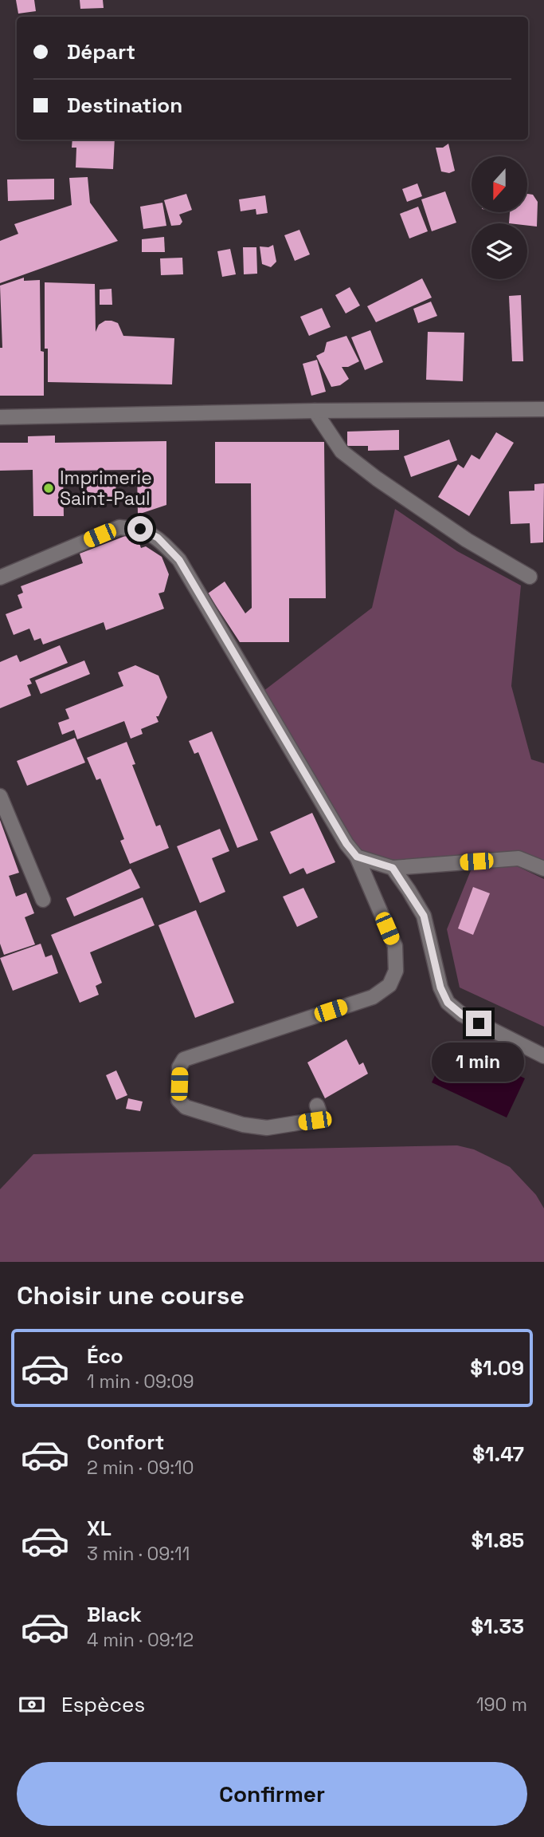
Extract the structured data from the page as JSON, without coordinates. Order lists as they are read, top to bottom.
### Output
{
  "places": ["Imprimerie Saint-Paul"],
  "north": "bottom",
  "page": {
    "banner": ["Départ", "Destination"],
    "bubble": "1 min",
    "heading": "Choisir une course",
    "list": [
      {
        "name": "Éco",
        "note": "1 min · 09:09",
        "value": "$1.09"
      },
      {
        "name": "Confort",
        "note": "2 min · 09:10",
        "value": "$1.47"
      },
      {
        "name": "XL",
        "note": "3 min · 09:11",
        "value": "$1.85"
      },
      {
        "name": "Black",
        "note": "4 min · 09:12",
        "value": "$1.33"
      }
    ],
    "pay": ["Espèces", "190 m"],
    "buttons": "Confirmer"
  }
}
